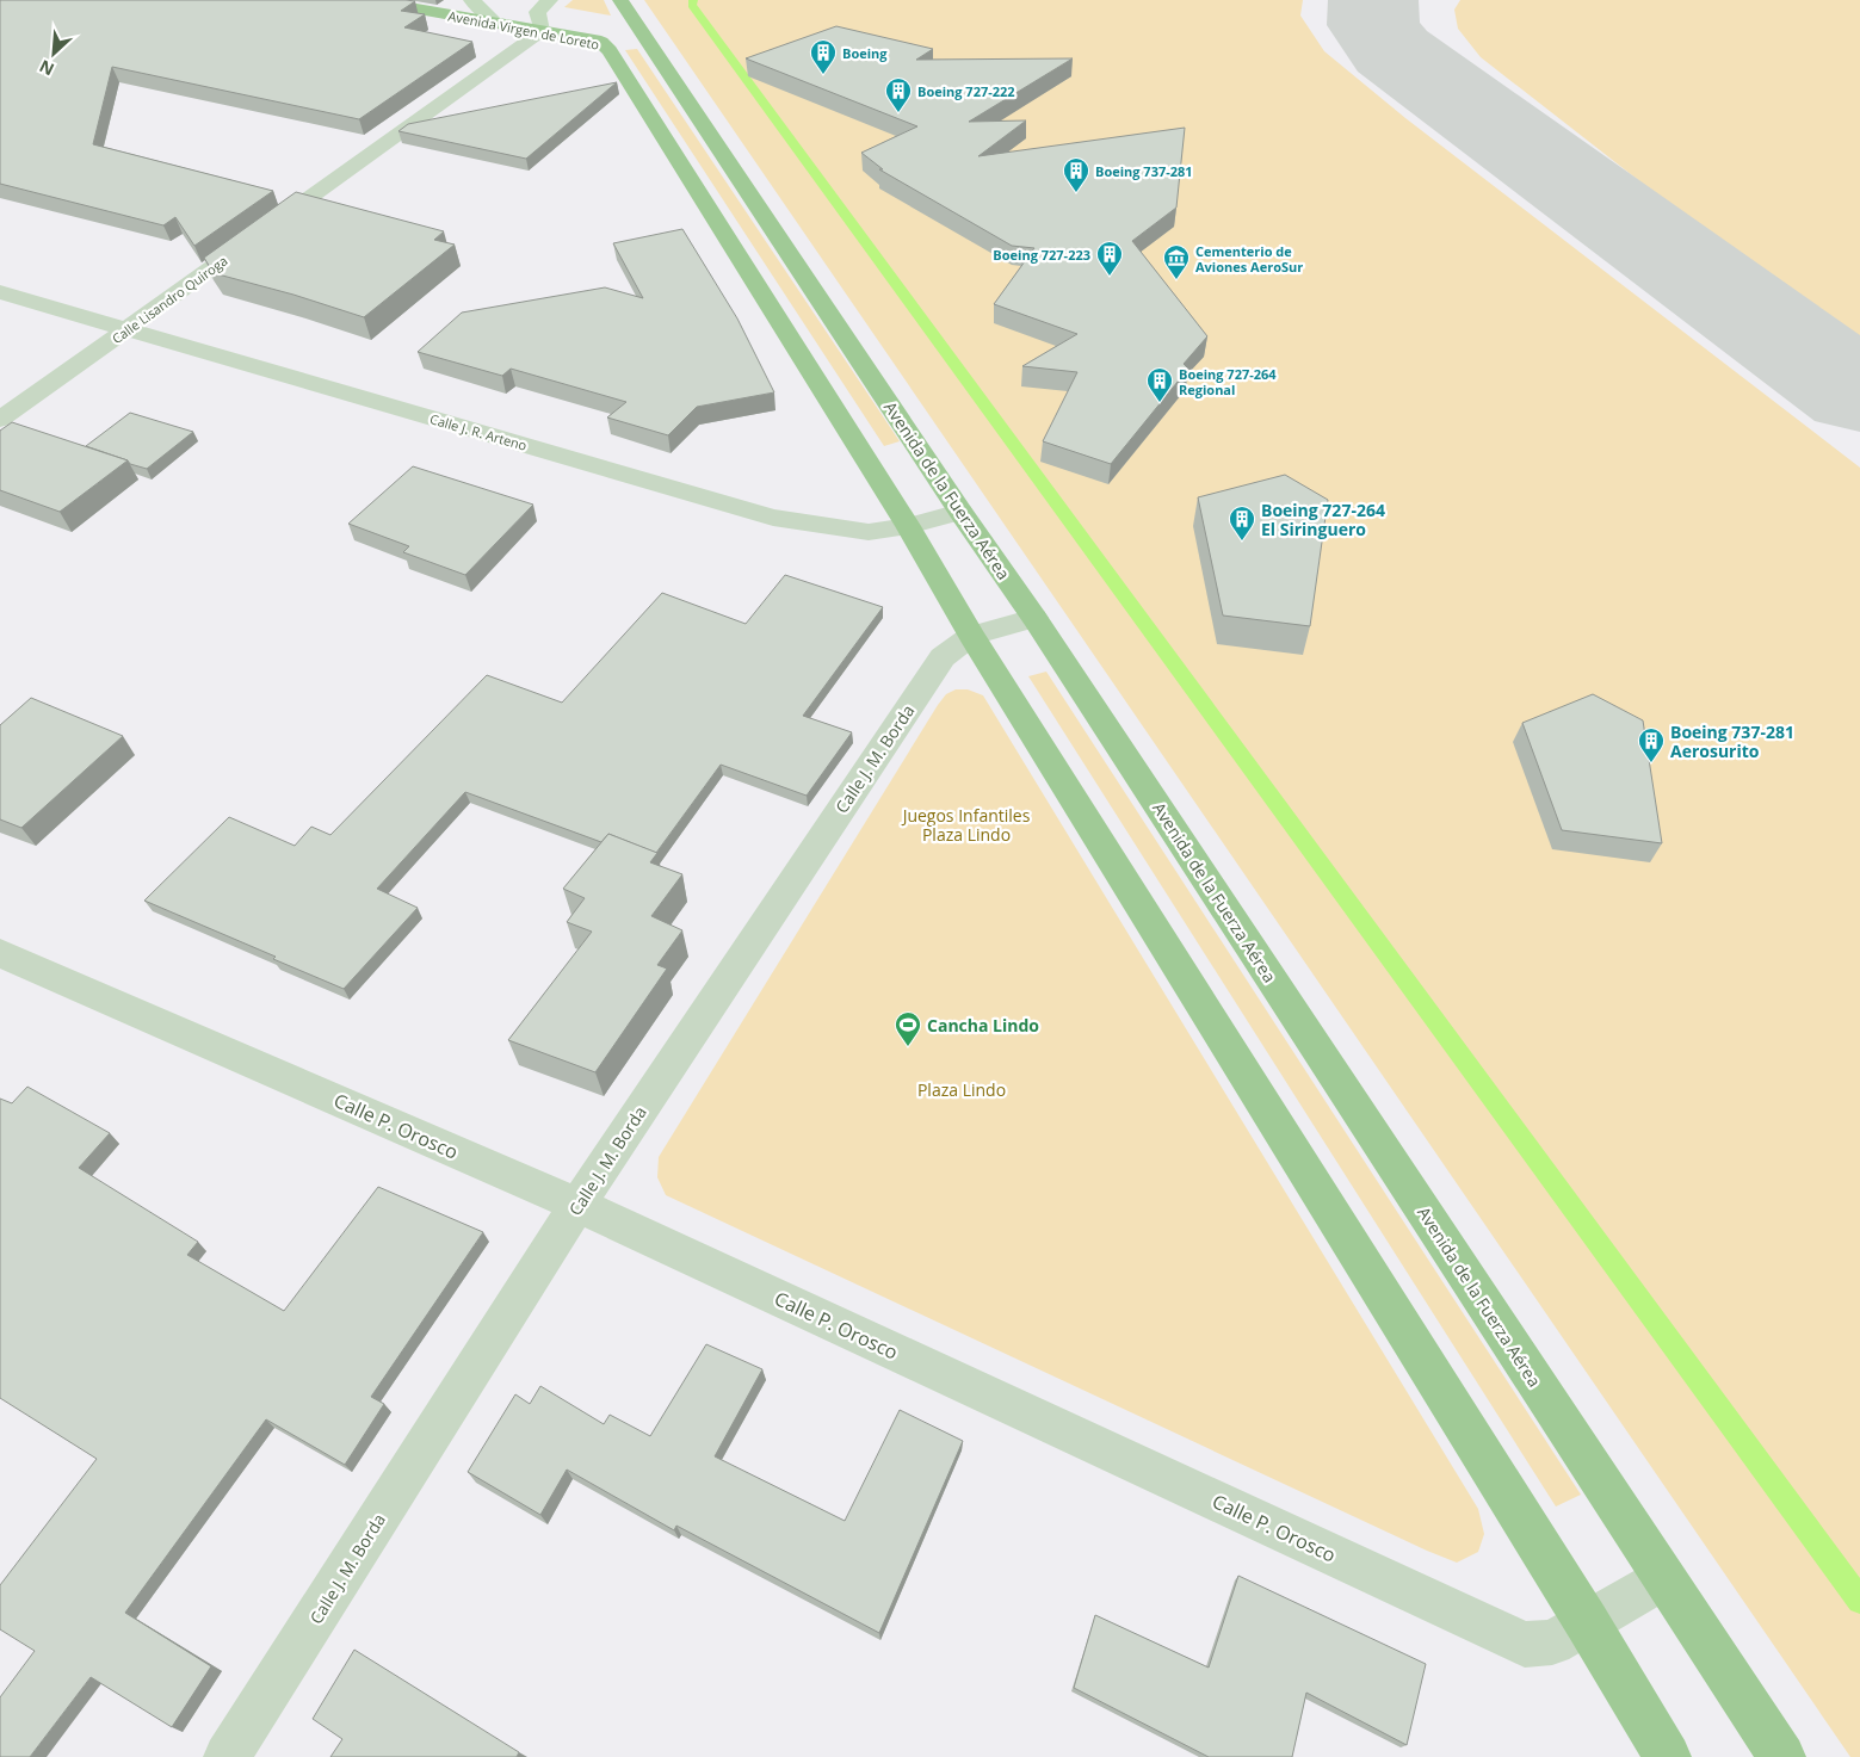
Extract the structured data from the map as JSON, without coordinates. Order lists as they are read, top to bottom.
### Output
{
  "streets": {
    "highway": ["Avenida Virgen de Loreto", "Avenida de la Fuerza Aérea"],
    "street": [
      "Calle Lisandro Quiroga",
      "Calle J. R. Arteno",
      "Calle J. M. Borda",
      "Calle P. Orosco"
    ]
  },
  "crossings": [
    ["Avenida Virgen de Loreto", "Calle Lisandro Quiroga"],
    ["Avenida Virgen de Loreto", "Calle J. R. Arteno"],
    ["Avenida Virgen de Loreto", "Avenida de la Fuerza Aérea"],
    ["Calle Lisandro Quiroga", "Calle J. R. Arteno"],
    ["Calle J. R. Arteno", "Avenida de la Fuerza Aérea"],
    ["Avenida de la Fuerza Aérea", "Calle J. M. Borda"],
    ["Avenida de la Fuerza Aérea", "Calle P. Orosco"],
    ["Calle J. M. Borda", "Calle P. Orosco"]
  ],
  "parks": ["Juegos Infantiles Plaza Lindo", "Plaza Lindo"],
  "places": {
    "building": [
      "Boeing",
      "Boeing 727-222",
      "Boeing 737-281",
      "Boeing 727-223",
      "Boeing 727-264 Regional",
      "Boeing 727-264 El Siringuero",
      "Boeing 737-281 Aerosurito"
    ],
    "museum": ["Cementerio de Aviones AeroSur"],
    "sports": ["Cancha Lindo"]
  },
  "north": "bottom left"
}
